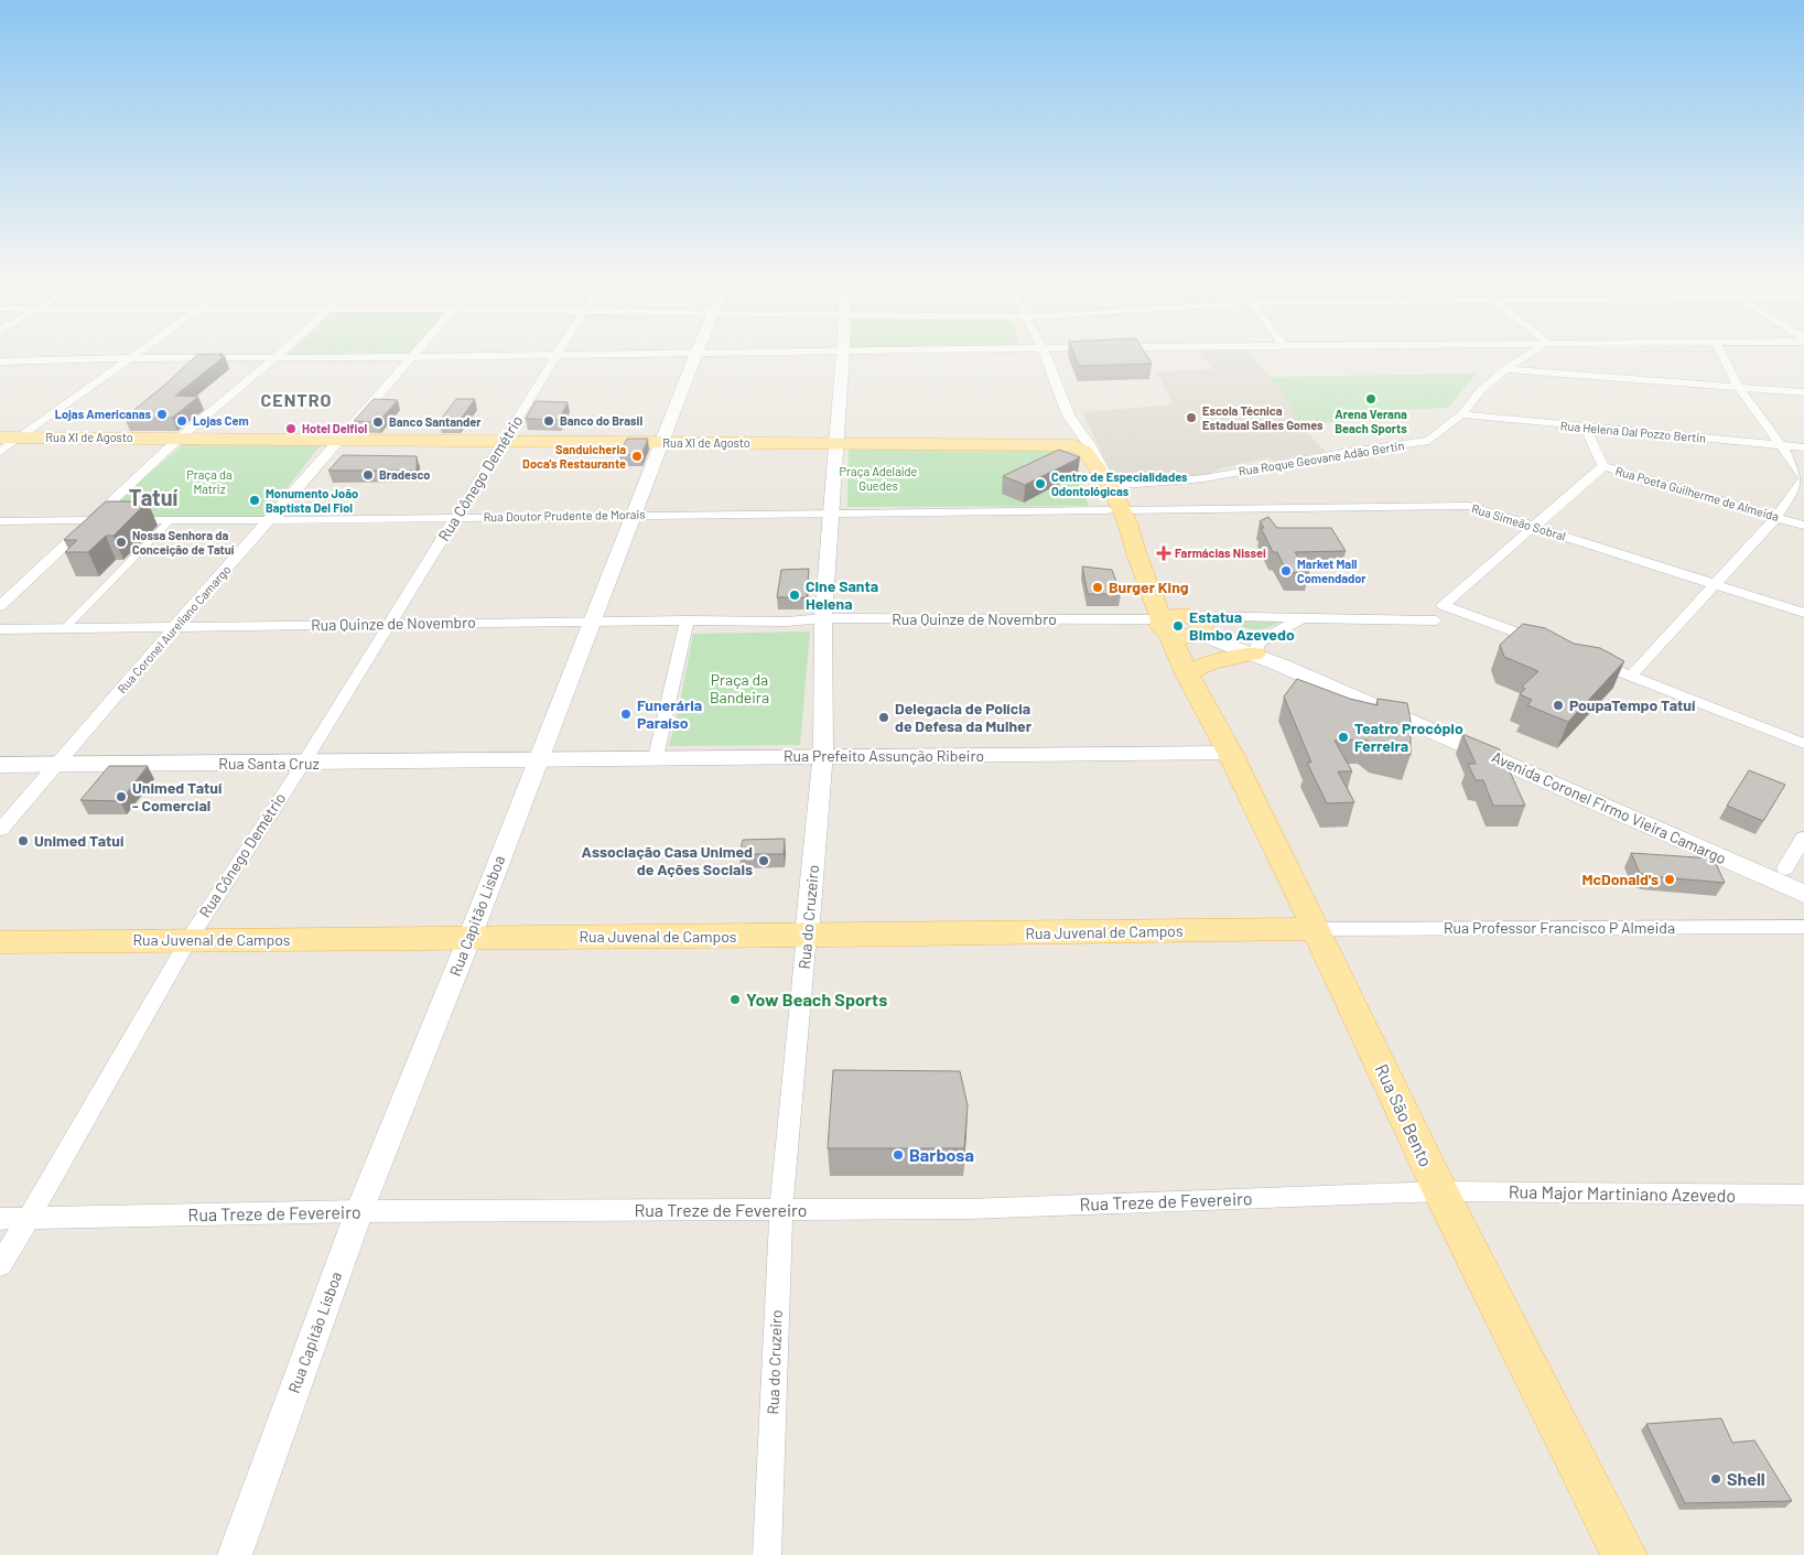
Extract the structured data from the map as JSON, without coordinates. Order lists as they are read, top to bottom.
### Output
{
  "streets": {
    "main road": [
      "Rua XI de Agosto",
      "Rua Prefeito Assunção Ribeiro",
      "Rua Santa Cruz",
      "Avenida Coronel Firmo Vieira Camargo",
      "Rua Juvenal de Campos",
      "Rua São Bento"
    ],
    "street": [
      "Rua Helena Dal Pozzo Bertin",
      "Rua Roque Geovane Adão Bertin",
      "Rua Cônego Demétrio",
      "Rua Poeta Guilherme de Almeida",
      "Rua Doutor Prudente de Morais",
      "Rua Simeão Sobral",
      "Rua Quinze de Novembro",
      "Rua Coronel Aureliano Camargo",
      "Rua Capitão Lisboa",
      "Rua do Cruzeiro",
      "Rua Professor Francisco P Almeida",
      "Rua Major Martiniano Azevedo",
      "Rua Treze de Fevereiro"
    ]
  },
  "crossings": [
    ["Rua Helena Dal Pozzo Bertin", "Rua Roque Geovane Adão Bertin"],
    ["Rua XI de Agosto", "Rua Cônego Demétrio"],
    ["Rua XI de Agosto", "Rua Coronel Aureliano Camargo"],
    ["Rua XI de Agosto", "Rua Capitão Lisboa"],
    ["Rua XI de Agosto", "Rua do Cruzeiro"],
    ["Rua Cônego Demétrio", "Rua Doutor Prudente de Morais"],
    ["Rua Cônego Demétrio", "Rua Quinze de Novembro"],
    ["Rua Cônego Demétrio", "Rua Santa Cruz"],
    ["Rua Cônego Demétrio", "Rua Juvenal de Campos"],
    ["Rua Cônego Demétrio", "Rua Treze de Fevereiro"],
    ["Rua Poeta Guilherme de Almeida", "Rua Simeão Sobral"],
    ["Rua Doutor Prudente de Morais", "Rua Coronel Aureliano Camargo"],
    ["Rua Doutor Prudente de Morais", "Rua Capitão Lisboa"],
    ["Rua Doutor Prudente de Morais", "Rua do Cruzeiro"],
    ["Rua Quinze de Novembro", "Rua Coronel Aureliano Camargo"],
    ["Rua Quinze de Novembro", "Avenida Coronel Firmo Vieira Camargo"],
    ["Rua Quinze de Novembro", "Rua Capitão Lisboa"],
    ["Rua Quinze de Novembro", "Rua do Cruzeiro"],
    ["Rua Coronel Aureliano Camargo", "Rua Santa Cruz"],
    ["Rua Prefeito Assunção Ribeiro", "Rua Santa Cruz"],
    ["Rua Prefeito Assunção Ribeiro", "Rua Capitão Lisboa"],
    ["Rua Prefeito Assunção Ribeiro", "Rua do Cruzeiro"],
    ["Rua Prefeito Assunção Ribeiro", "Rua São Bento"],
    ["Rua Santa Cruz", "Rua Capitão Lisboa"],
    ["Rua Capitão Lisboa", "Rua Juvenal de Campos"],
    ["Rua Capitão Lisboa", "Rua Treze de Fevereiro"],
    ["Rua do Cruzeiro", "Rua Juvenal de Campos"],
    ["Rua do Cruzeiro", "Rua Treze de Fevereiro"],
    ["Rua Professor Francisco P Almeida", "Rua Juvenal de Campos"],
    ["Rua Professor Francisco P Almeida", "Rua São Bento"],
    ["Rua Juvenal de Campos", "Rua São Bento"],
    ["Rua São Bento", "Rua Major Martiniano Azevedo"],
    ["Rua São Bento", "Rua Treze de Fevereiro"],
    ["Rua Major Martiniano Azevedo", "Rua Treze de Fevereiro"]
  ],
  "districts": ["CENTRO", "Tatuí"],
  "parks": ["Praça Adelaide Guedes", "Praça da Matriz", "Praça da Bandeira"],
  "places": {
    "other": [
      "Arena Verana Beach Sports",
      "Lojas Americanas",
      "Escola Técnica Estadual Salles Gomes",
      "Lojas Cem",
      "Banco do Brasil",
      "Banco Santander",
      "Hotel Delfiol",
      "Sanduicheria Doca's Restaurante",
      "Bradesco",
      "Centro de Especialidades Odontológicas",
      "Monumento João Baptista Del Fiol",
      "Nossa Senhora da Conceição de Tatuí",
      "Market Mall Comendador",
      "Burger King",
      "Cine Santa Helena",
      "Estatua Bimbo Azevedo",
      "PoupaTempo Tatuí",
      "Funerária Paraíso",
      "Delegacia de Polícia de Defesa da Mulher",
      "Teatro Procópio Ferreira",
      "Unimed Tatuí - Comercial",
      "Unimed Tatuí",
      "Associação Casa Unimed de Ações Sociais",
      "McDonald's",
      "Yow Beach Sports",
      "Barbosa",
      "Shell"
    ],
    "health": ["Farmácias Nissei"]
  }
}
